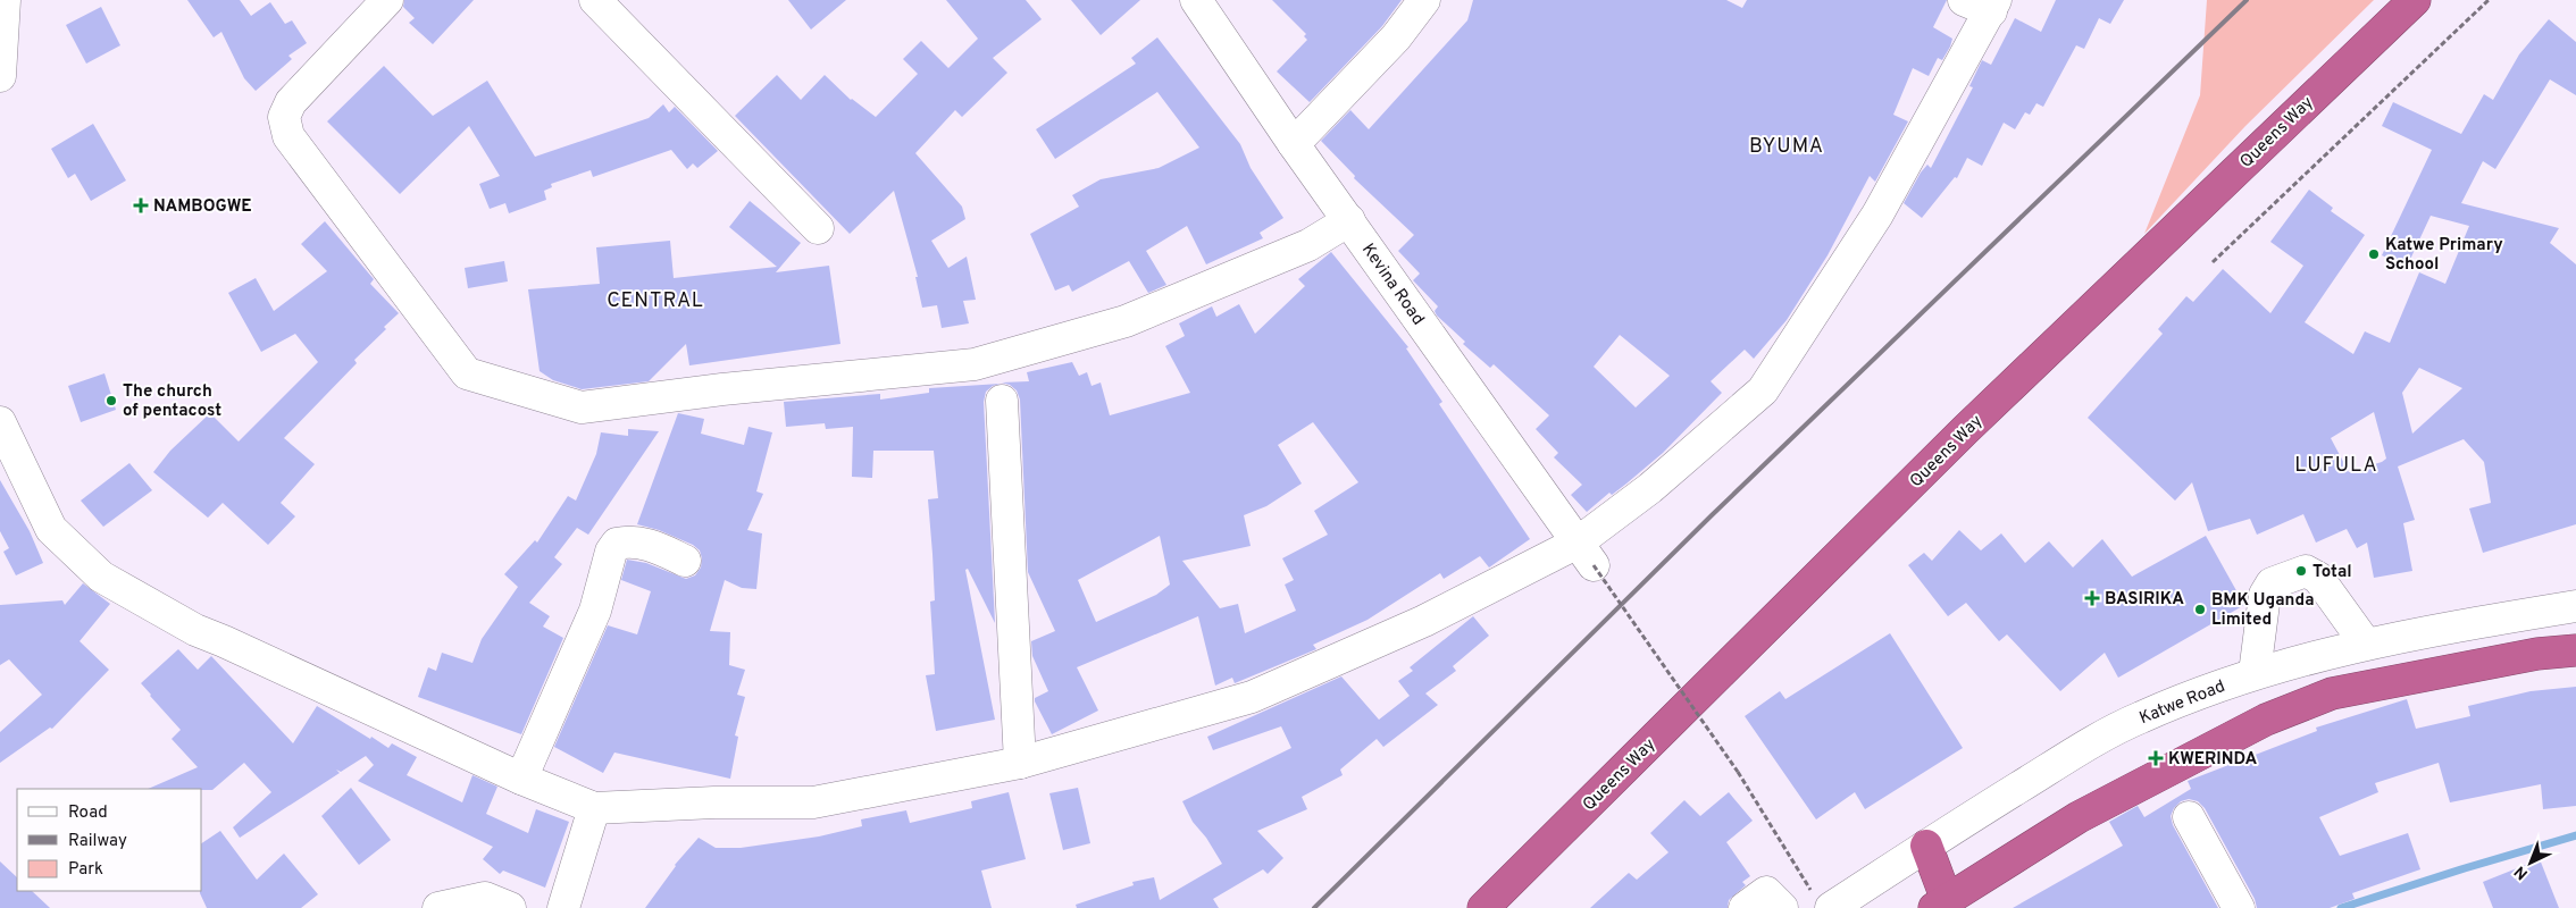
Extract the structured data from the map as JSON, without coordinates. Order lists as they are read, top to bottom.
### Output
{
  "streets": {
    "highway": ["Queens Way"],
    "street": ["Kevina Road", "Katwe Road"]
  },
  "districts": ["BYUMA", "CENTRAL", "LUFULA"],
  "places": {
    "health": ["NAMBOGWE", "BASIRIKA", "KWERINDA"],
    "other": [
      "Katwe Primary School",
      "The church of pentacost",
      "Total",
      "BMK Uganda Limited"
    ]
  },
  "legend": ["Road", "Railway", "Park"],
  "north": "bottom left"
}
